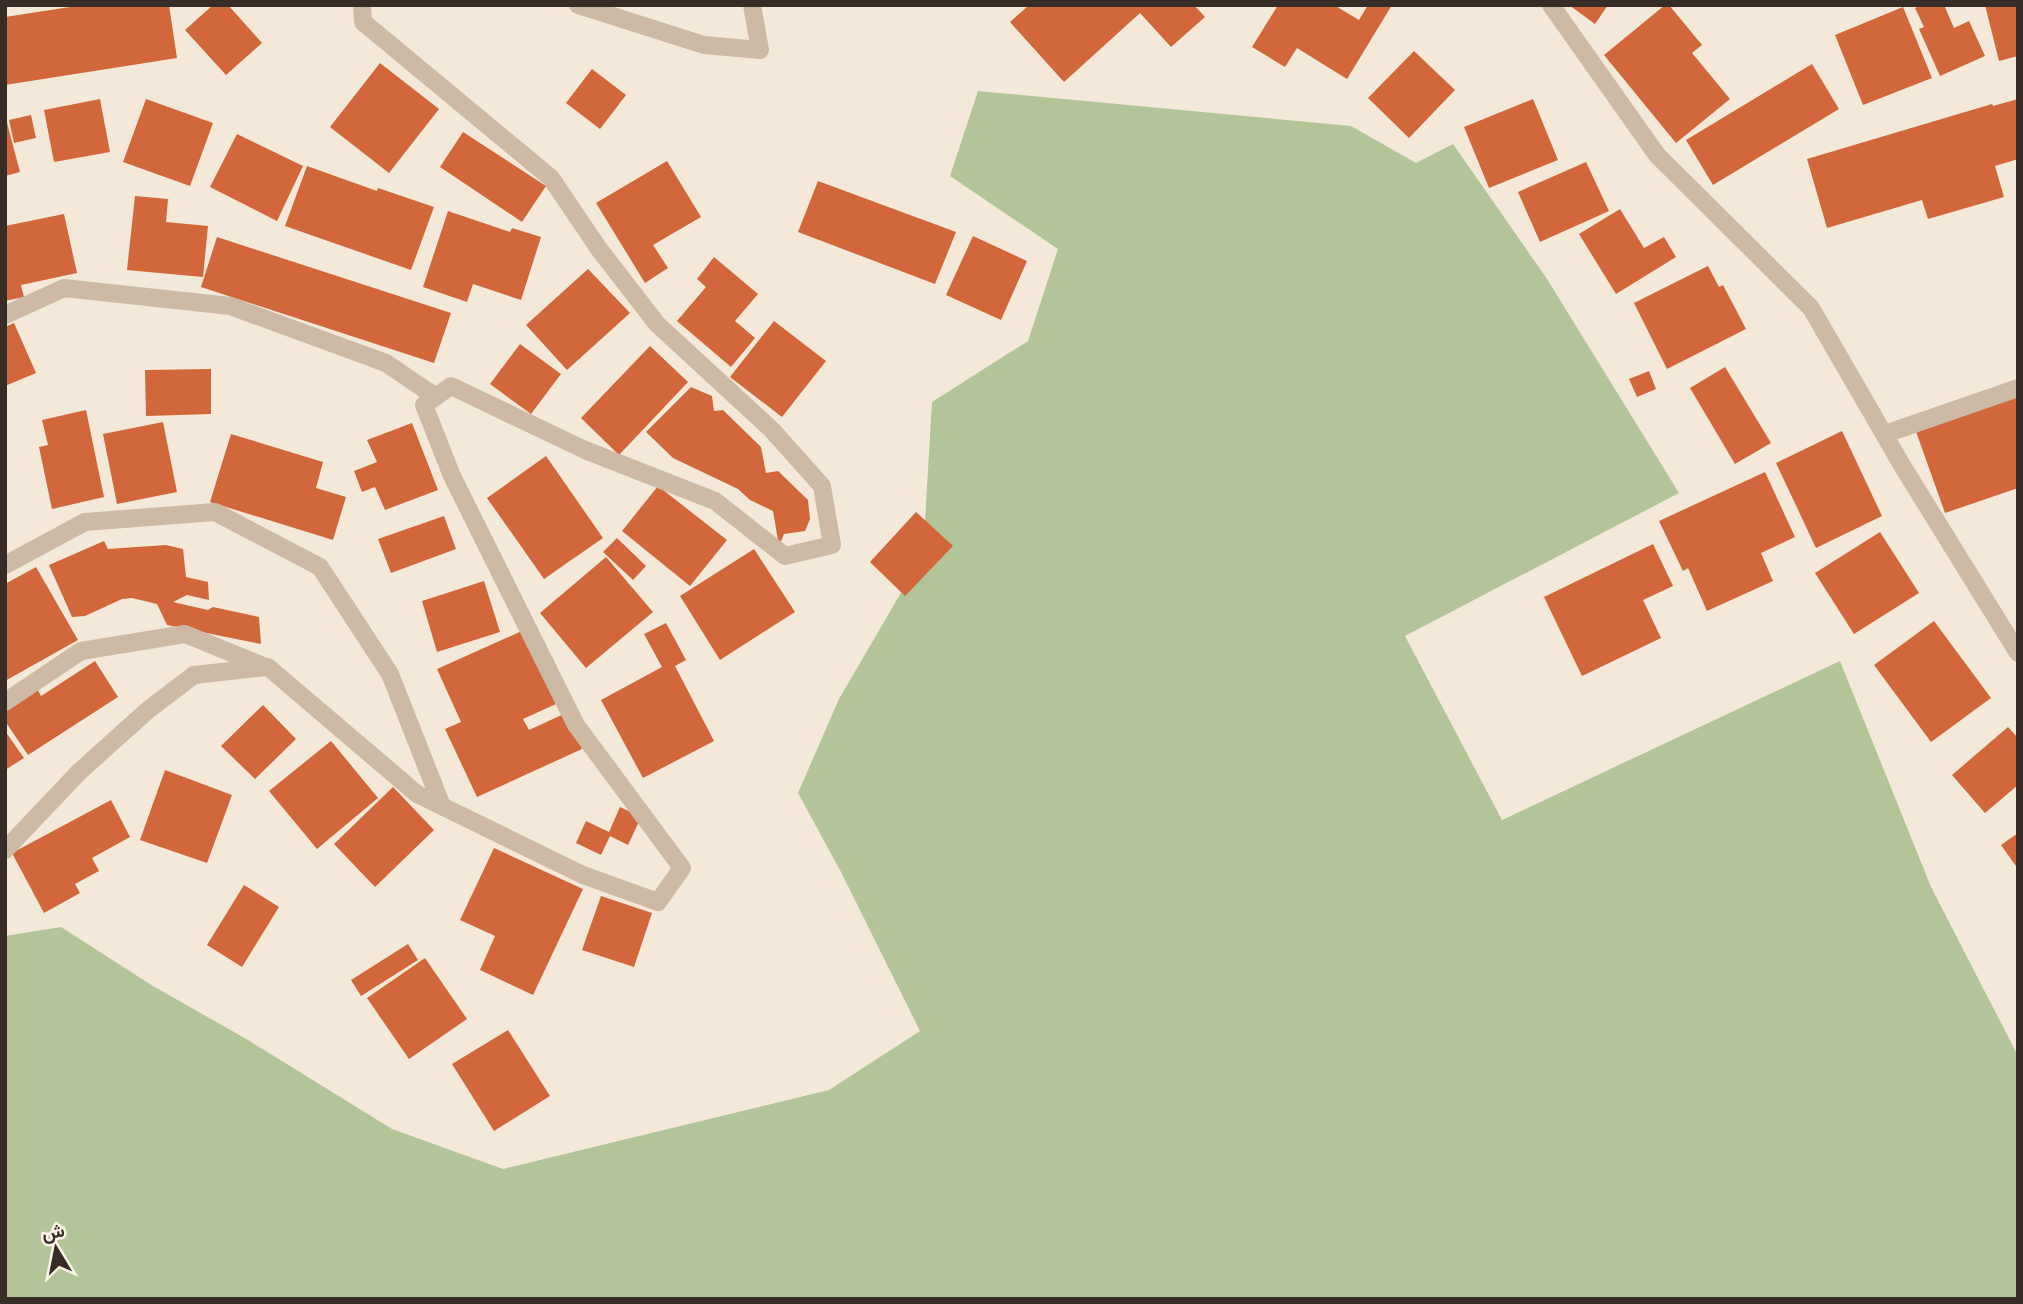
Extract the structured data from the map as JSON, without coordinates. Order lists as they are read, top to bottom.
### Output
{
  "north": "top"
}
